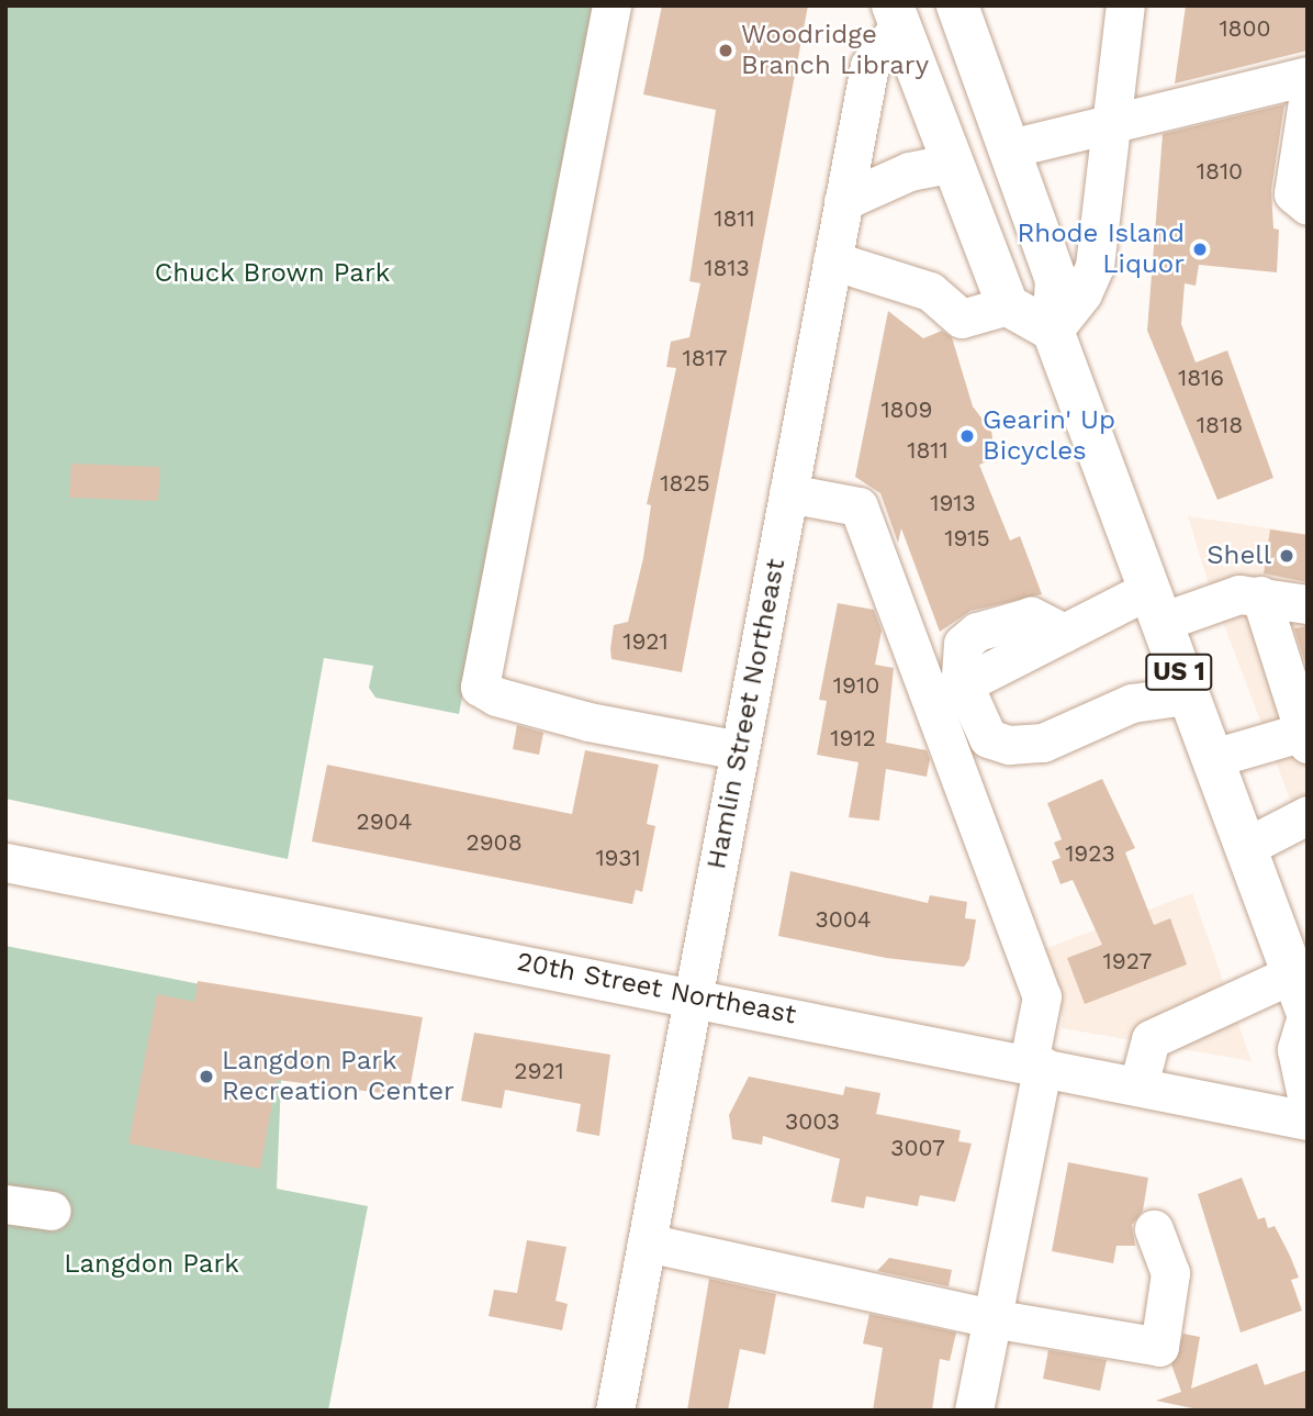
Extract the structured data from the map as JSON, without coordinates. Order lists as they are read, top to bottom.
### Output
{
  "streets": {
    "main road": ["US 1"],
    "street": ["Hamlin Street Northeast", "20th Street Northeast"]
  },
  "crossings": [
    ["Hamlin Street Northeast", "20th Street Northeast"]
  ],
  "parks": ["Chuck Brown Park", "Langdon Park"],
  "places": [
    "Woodridge Branch Library",
    "Rhode Island Liquor",
    "Gearin' Up Bicycles",
    "Shell",
    "Langdon Park Recreation Center"
  ],
  "house_numbers": [
    "1800",
    "1810",
    "1811",
    "1813",
    "1817",
    "1816",
    "1809",
    "1818",
    "1811",
    "1825",
    "1913",
    "1915",
    "1921",
    "1910",
    "1912",
    "2904",
    "2908",
    "1923",
    "1931",
    "3004",
    "1927",
    "2921",
    "3003",
    "3007"
  ]
}
